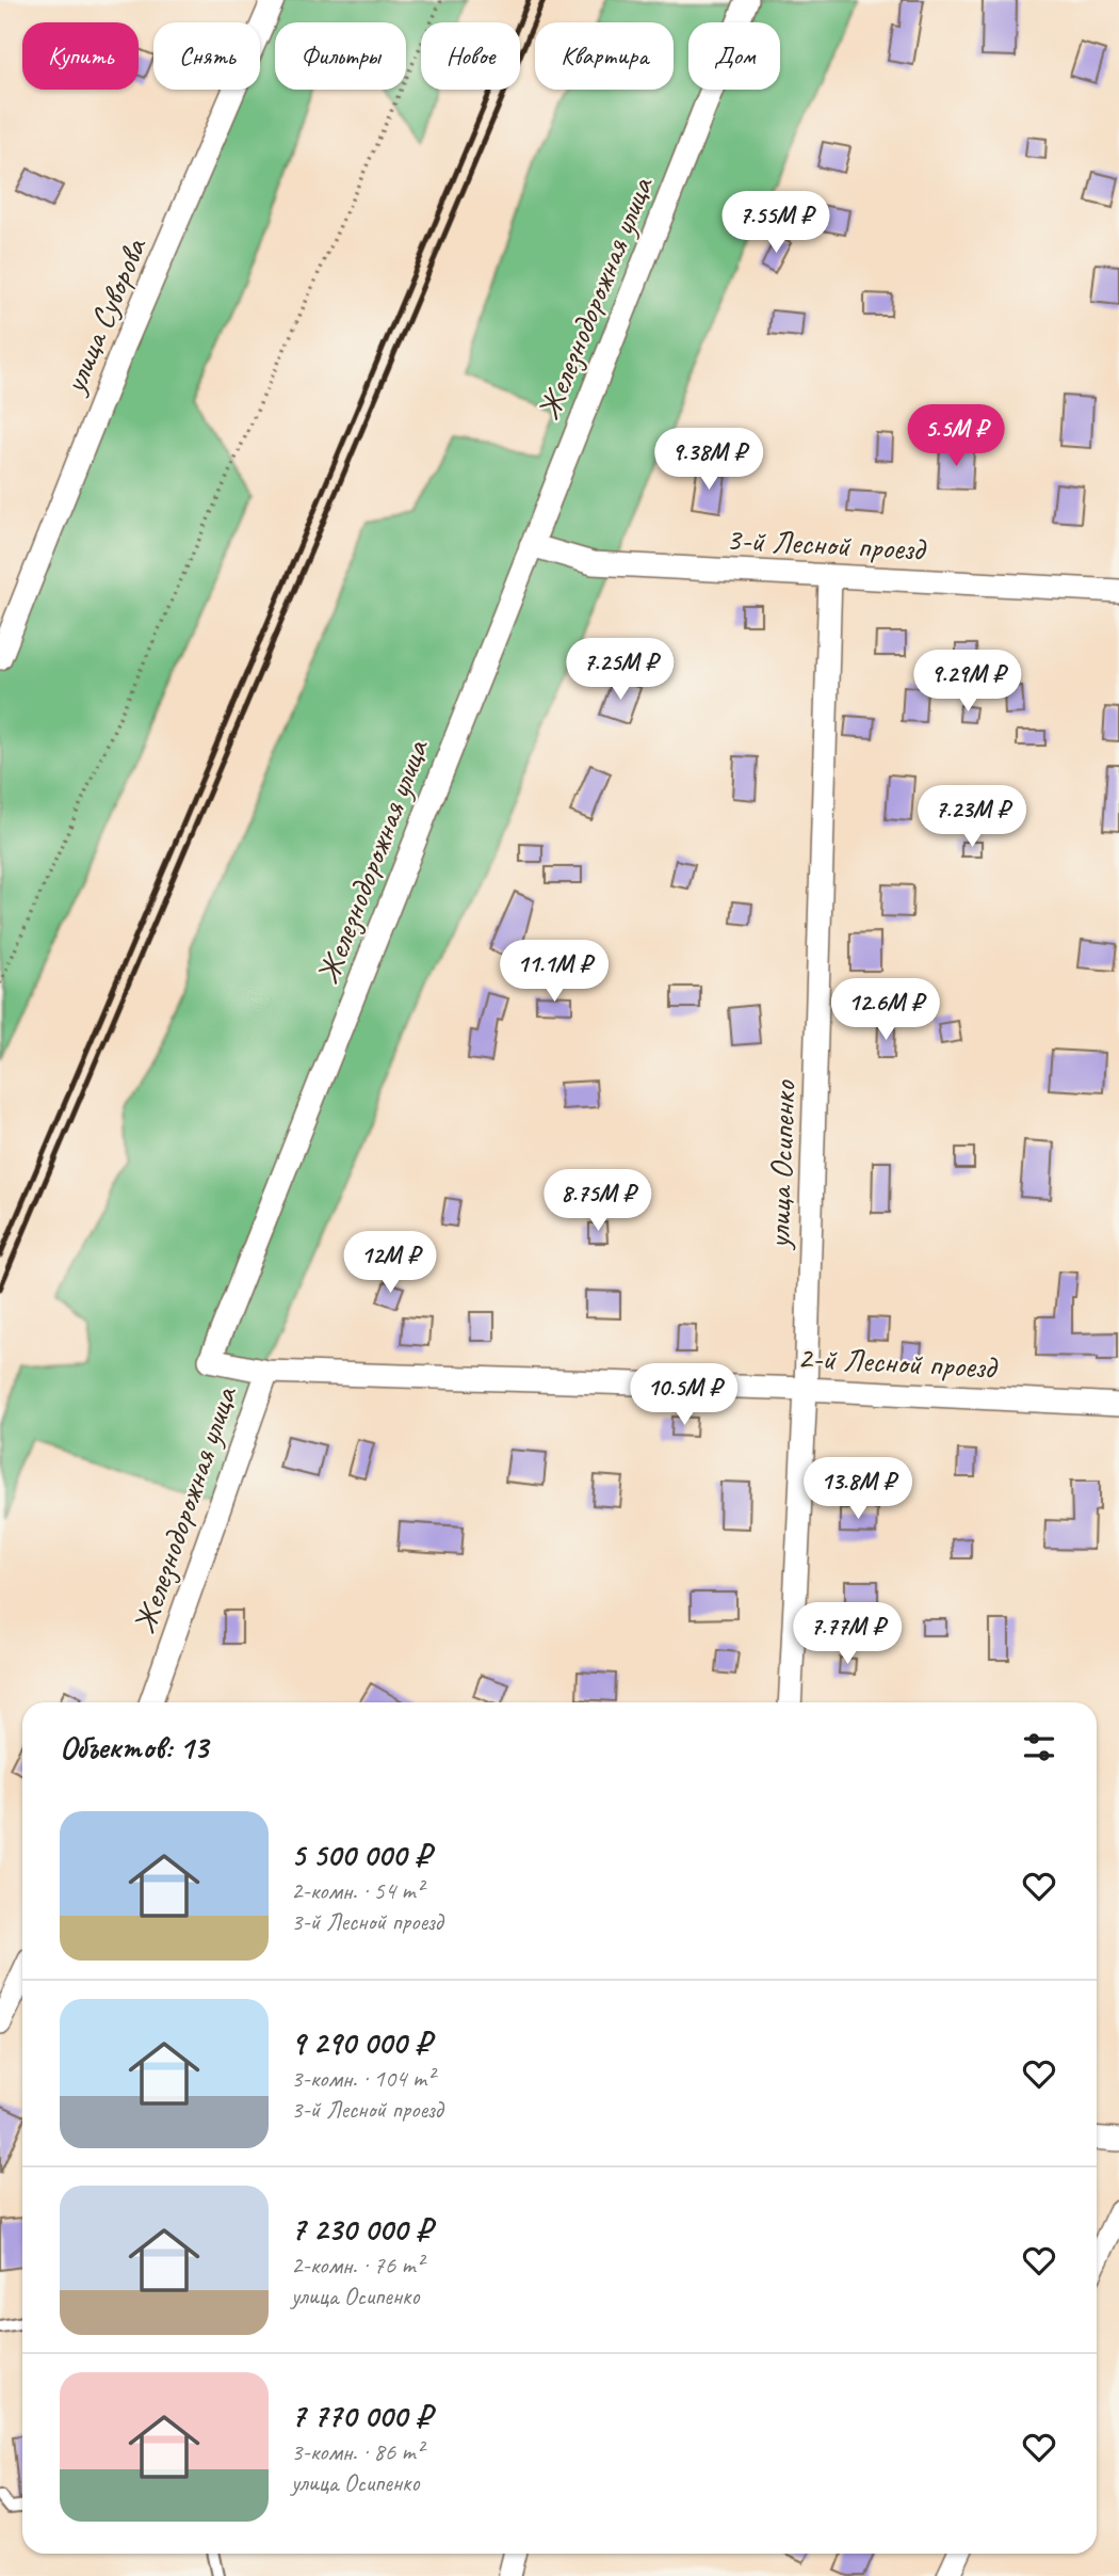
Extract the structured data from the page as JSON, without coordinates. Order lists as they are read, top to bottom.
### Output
{
  "streets": {
    "street": [
      "Железнодорожная улица",
      "улица Суворова",
      "3-й Лесной проезд",
      "улица Осипенко",
      "2-й Лесной проезд"
    ]
  },
  "crossings": [
    ["Железнодорожная улица", "3-й Лесной проезд"],
    ["Железнодорожная улица", "2-й Лесной проезд"],
    ["3-й Лесной проезд", "улица Осипенко"],
    ["улица Осипенко", "2-й Лесной проезд"]
  ],
  "page": {
    "chip": [
      "Купить",
      "Снять",
      "Фильтры",
      "Новое",
      "Квартира",
      "Дом"
    ],
    "price": [
      "7.55M ₽",
      "5.5M ₽",
      "9.38M ₽",
      "7.25M ₽",
      "9.29M ₽",
      "7.23M ₽",
      "11.1M ₽",
      "12.6M ₽",
      "8.75M ₽",
      "12M ₽",
      "10.5M ₽",
      "13.8M ₽",
      "7.77M ₽"
    ],
    "heading": "Объектов: 13",
    "list": [
      {
        "name": "5 500 000 ₽",
        "note": "2-комн. · 54 m² · 3-й Лесной проезд"
      },
      {
        "name": "9 290 000 ₽",
        "note": "3-комн. · 104 m² · 3-й Лесной проезд"
      },
      {
        "name": "7 230 000 ₽",
        "note": "2-комн. · 76 m² · улица Осипенко"
      },
      {
        "name": "7 770 000 ₽",
        "note": "3-комн. · 86 m² · улица Осипенко"
      }
    ]
  }
}
